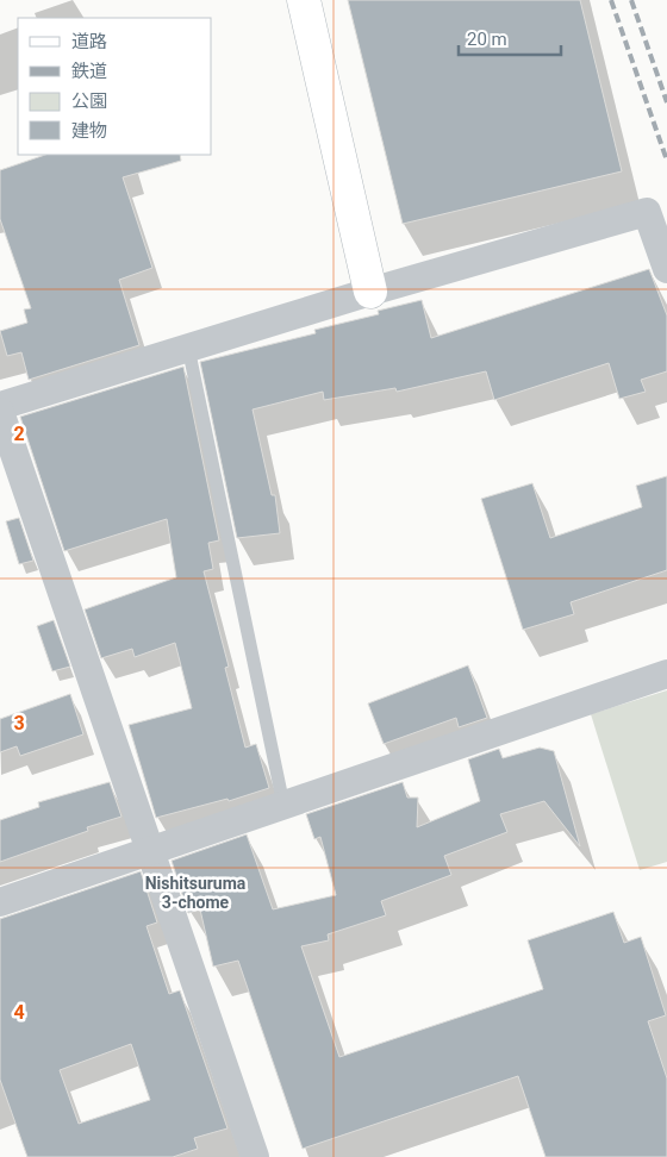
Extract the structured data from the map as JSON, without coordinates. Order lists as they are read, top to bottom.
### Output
{
  "districts": ["Nishitsuruma 3-chome"],
  "legend": [
    "道路",
    "鉄道",
    "公園",
    "建物"
  ],
  "scale_bar": "20 m",
  "grid": {
    "rows": ["2", "3", "4"]
  }
}
